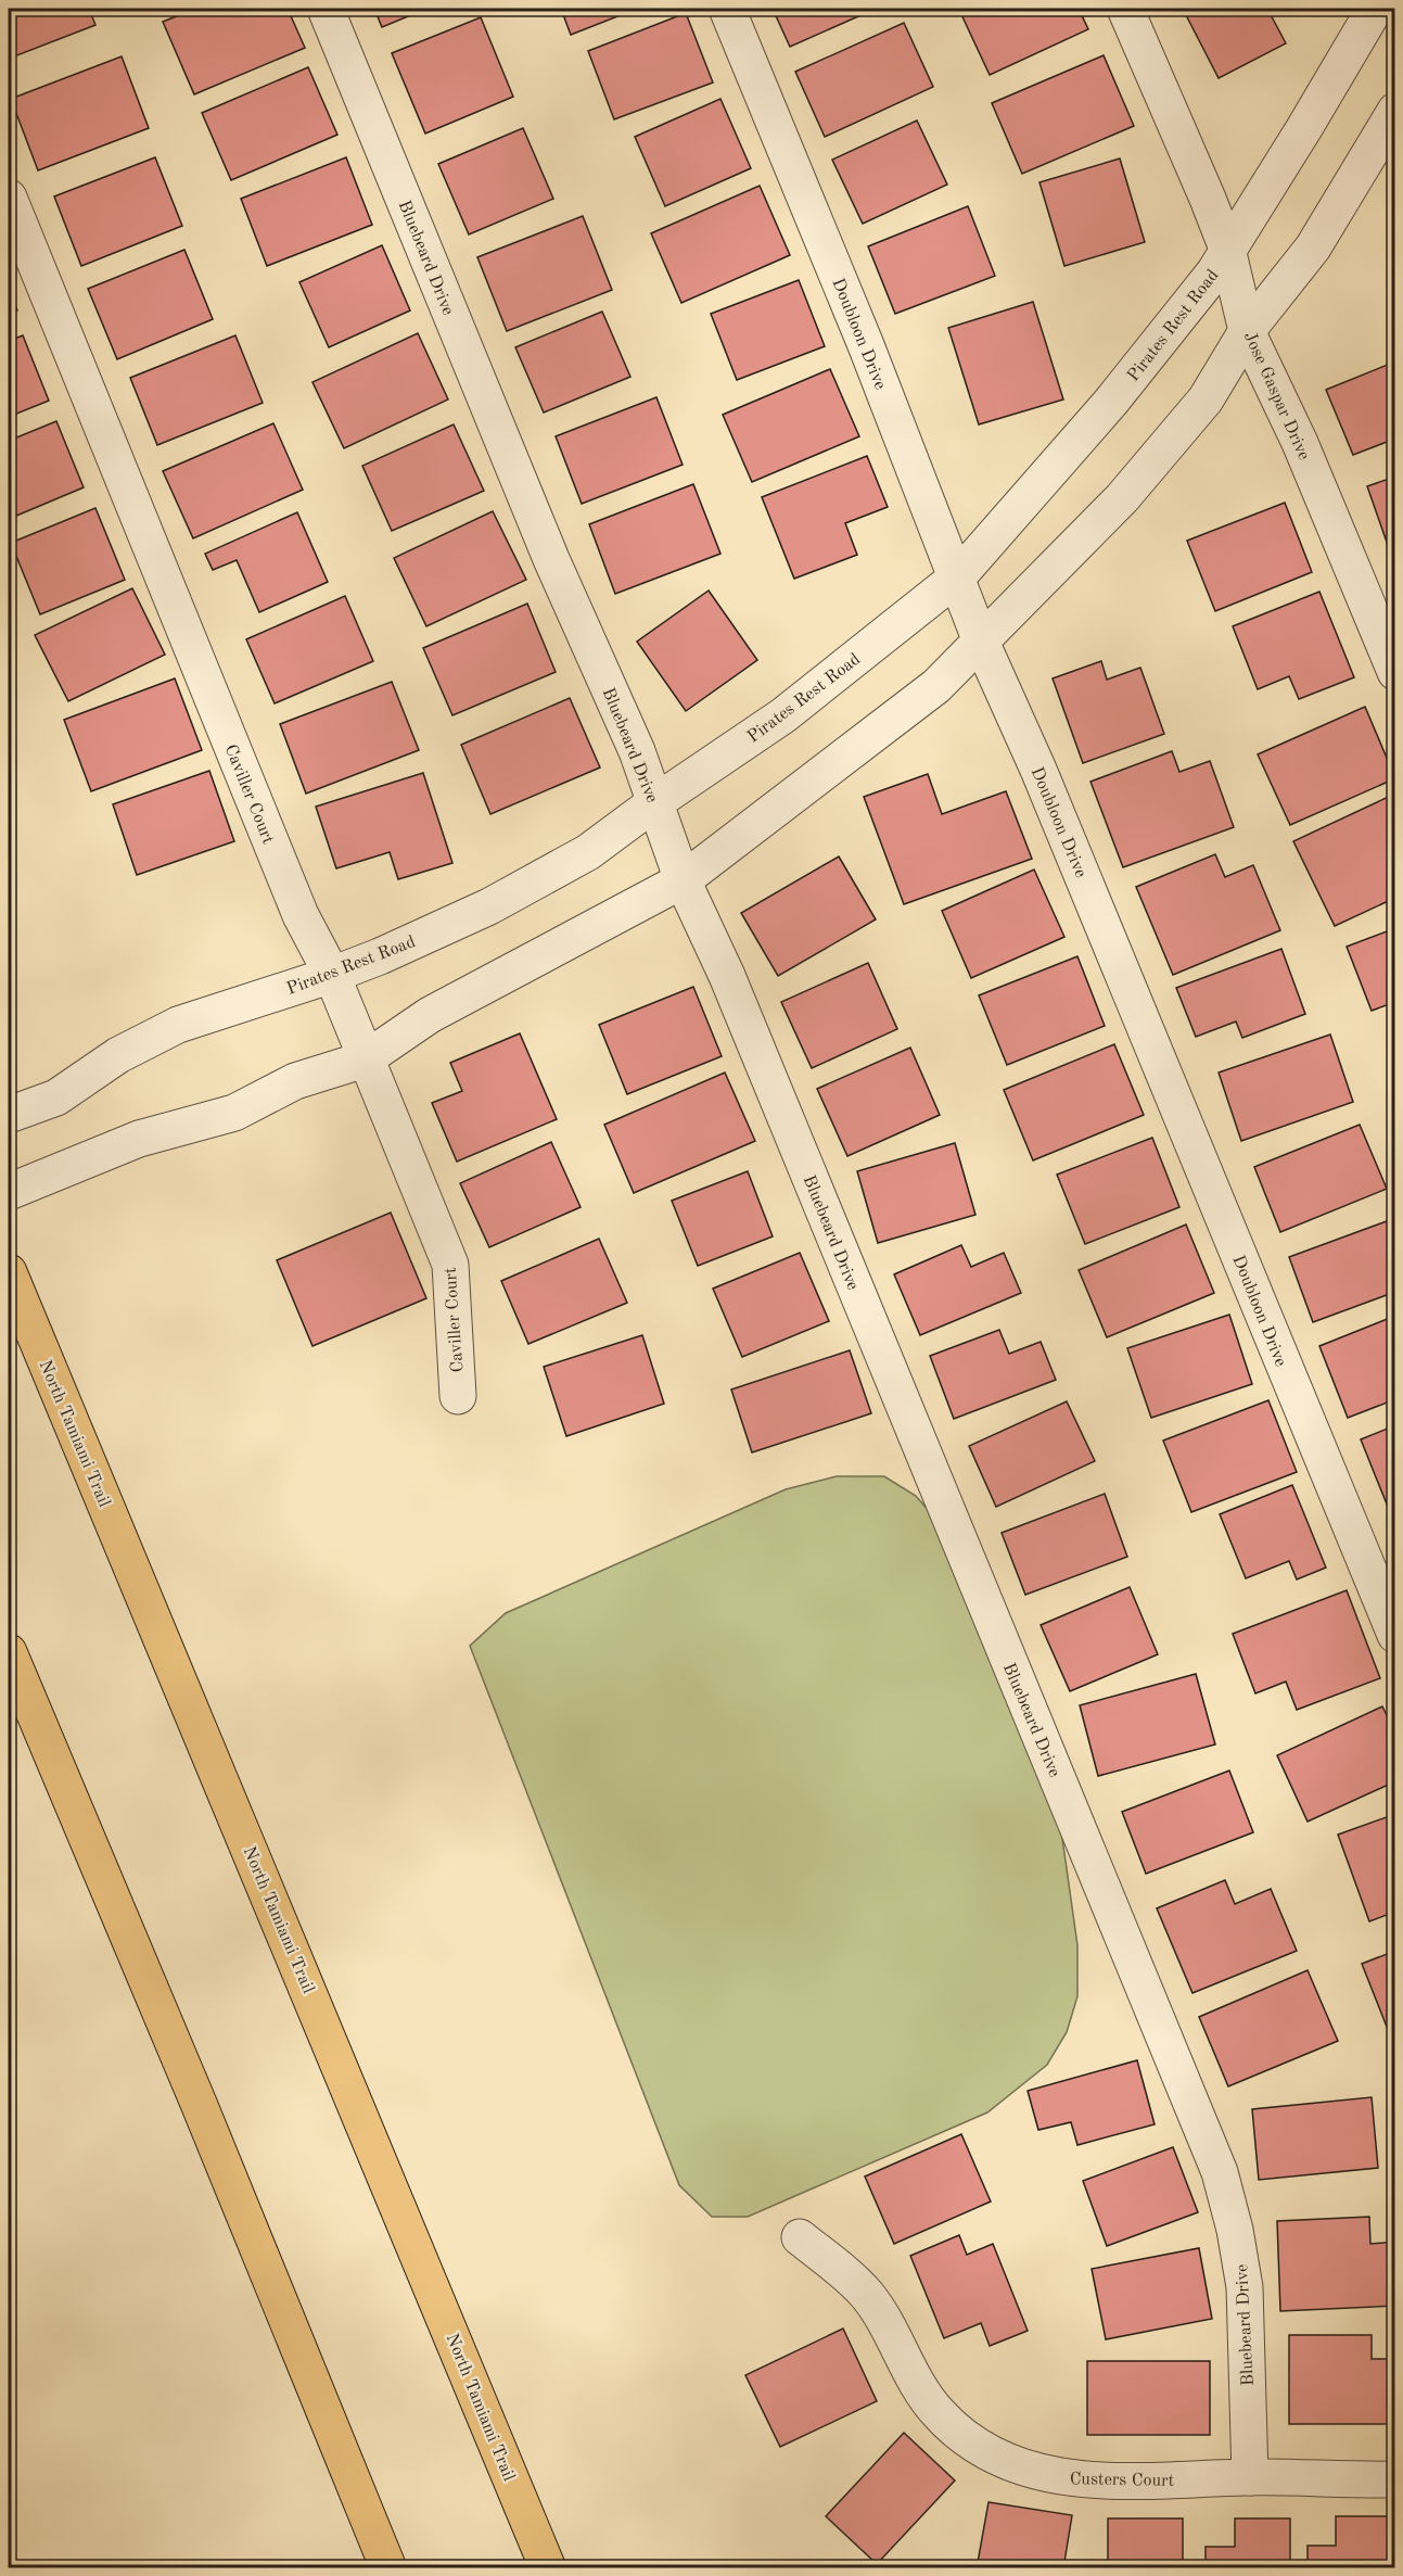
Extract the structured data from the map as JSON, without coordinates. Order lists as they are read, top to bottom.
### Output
{
  "streets": {
    "main road": ["North Tamiami Trail"],
    "street": [
      "Bluebeard Drive",
      "Pirates Rest Road",
      "Doubloon Drive",
      "Jose Gaspar Drive",
      "Caviller Court",
      "Custers Court"
    ]
  },
  "crossings": [
    ["Bluebeard Drive", "Pirates Rest Road"],
    ["Bluebeard Drive", "Custers Court"],
    ["Pirates Rest Road", "Doubloon Drive"],
    ["Pirates Rest Road", "Jose Gaspar Drive"],
    ["Pirates Rest Road", "Caviller Court"]
  ]
}
